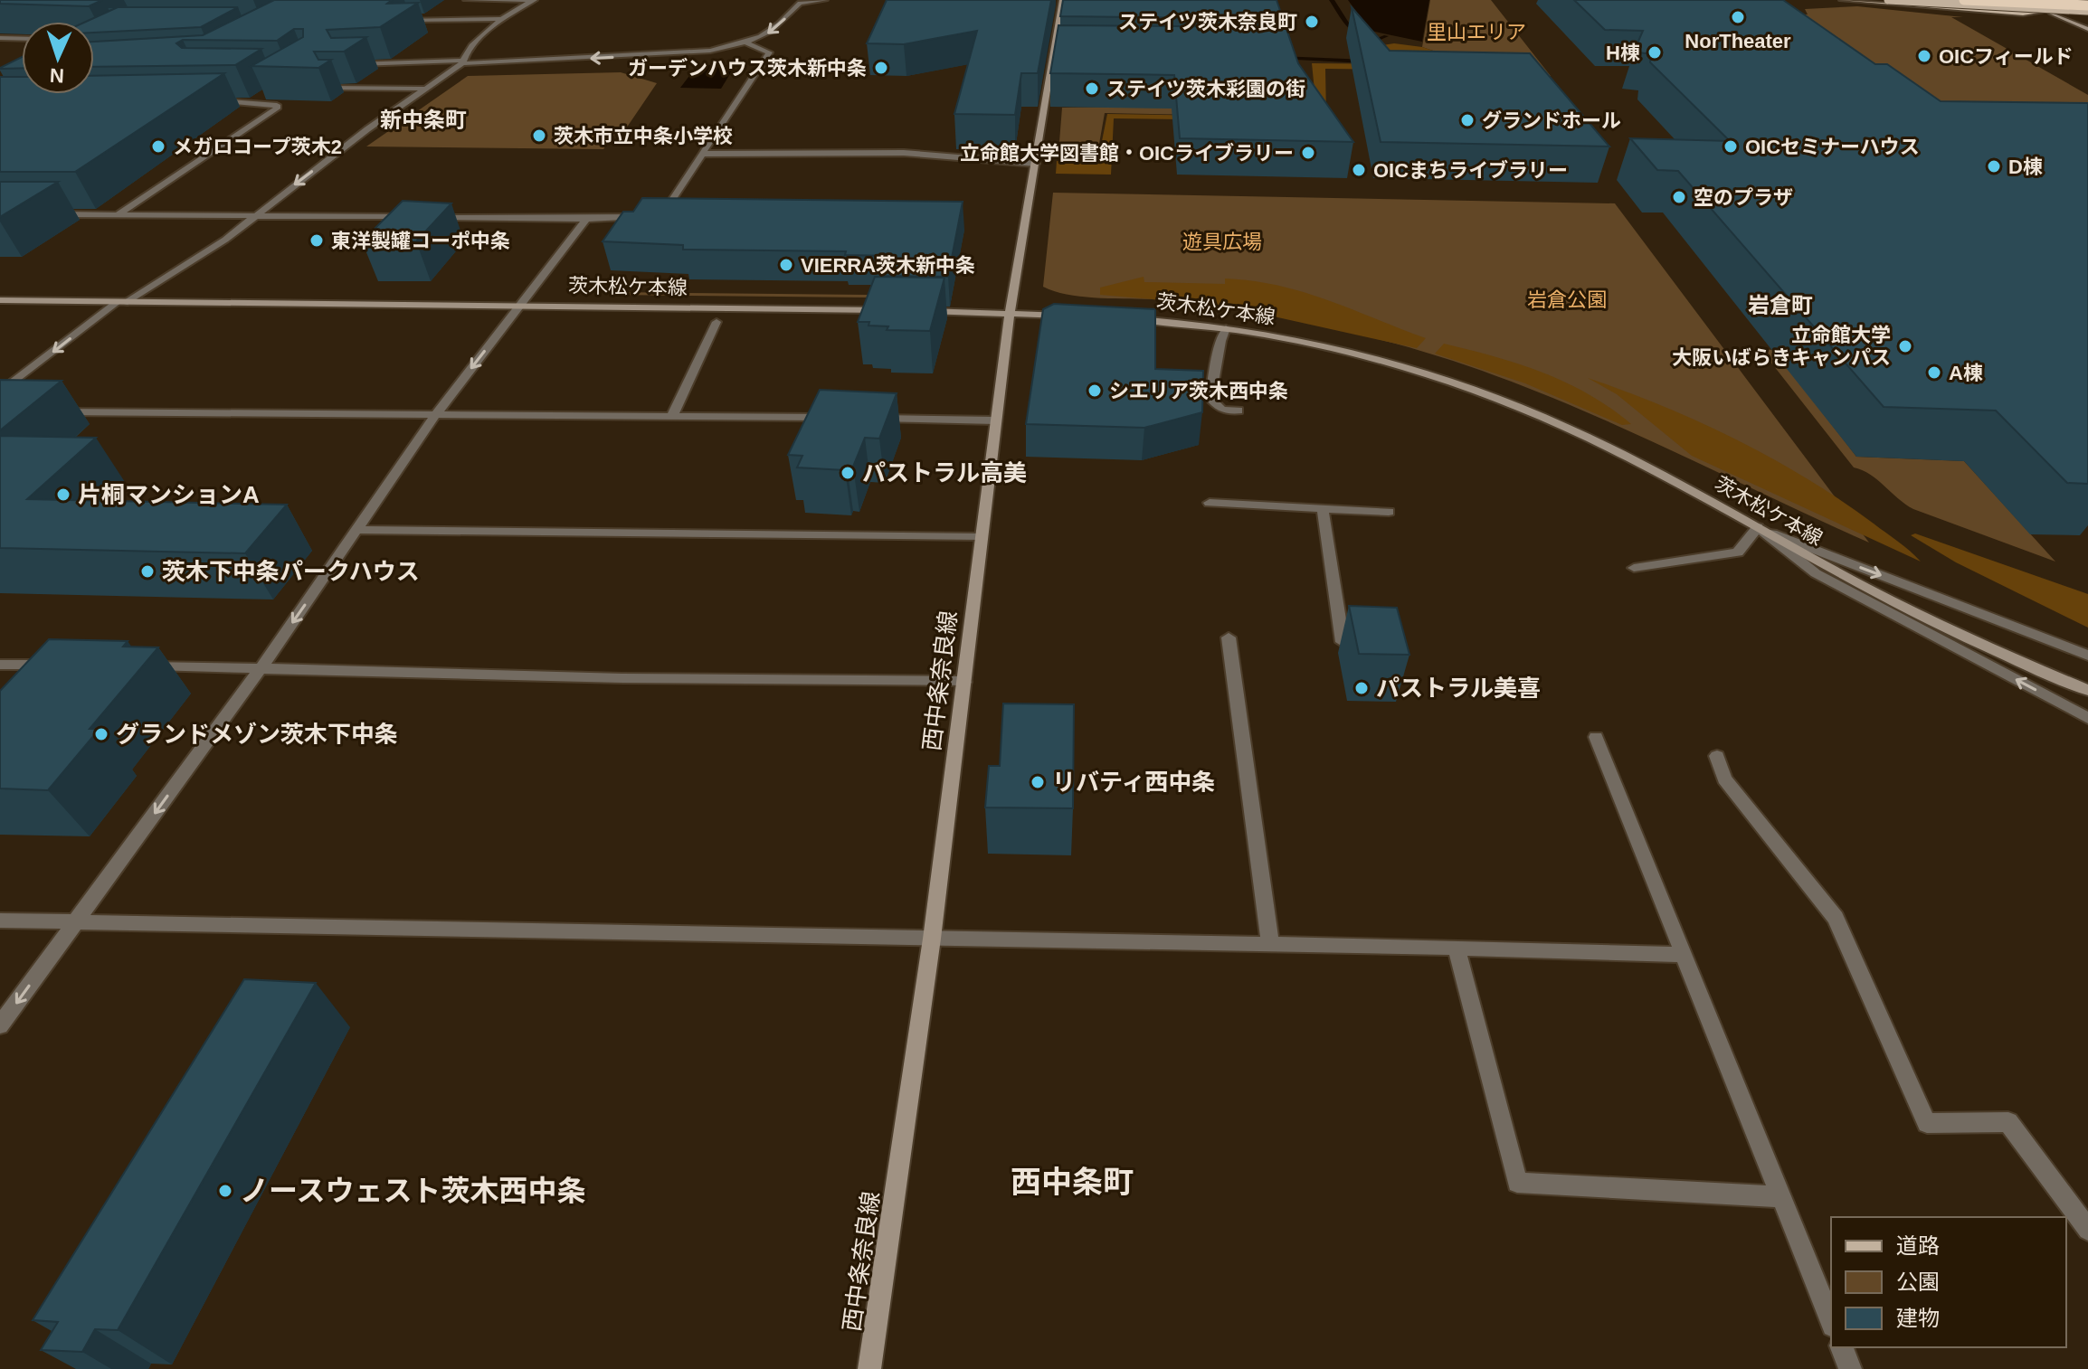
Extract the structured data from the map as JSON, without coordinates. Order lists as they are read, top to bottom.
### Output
{
  "streets": {
    "street": ["茨木松ケ本線", "西中条奈良線"]
  },
  "districts": ["新中条町", "岩倉町", "西中条町"],
  "parks": ["里山エリア", "遊具広場", "岩倉公園"],
  "places": [
    "NorTheater",
    "ステイツ茨木奈良町",
    "H棟",
    "OICフィールド",
    "ガーデンハウス茨木新中条",
    "ステイツ茨木彩園の街",
    "グランドホール",
    "茨木市立中条小学校",
    "メガロコープ茨木2",
    "OICセミナーハウス",
    "立命館大学図書館・OICライブラリー",
    "D棟",
    "OICまちライブラリー",
    "空のプラザ",
    "東洋製罐コーポ中条",
    "VIERRA茨木新中条",
    "立命館大学 大阪いばらきキャンパス",
    "A棟",
    "シエリア茨木西中条",
    "パストラル高美",
    "片桐マンションA",
    "茨木下中条パークハウス",
    "パストラル美喜",
    "グランドメゾン茨木下中条",
    "リバティ西中条",
    "ノースウェスト茨木西中条"
  ],
  "legend": ["道路", "公園", "建物"],
  "north": "bottom"
}
